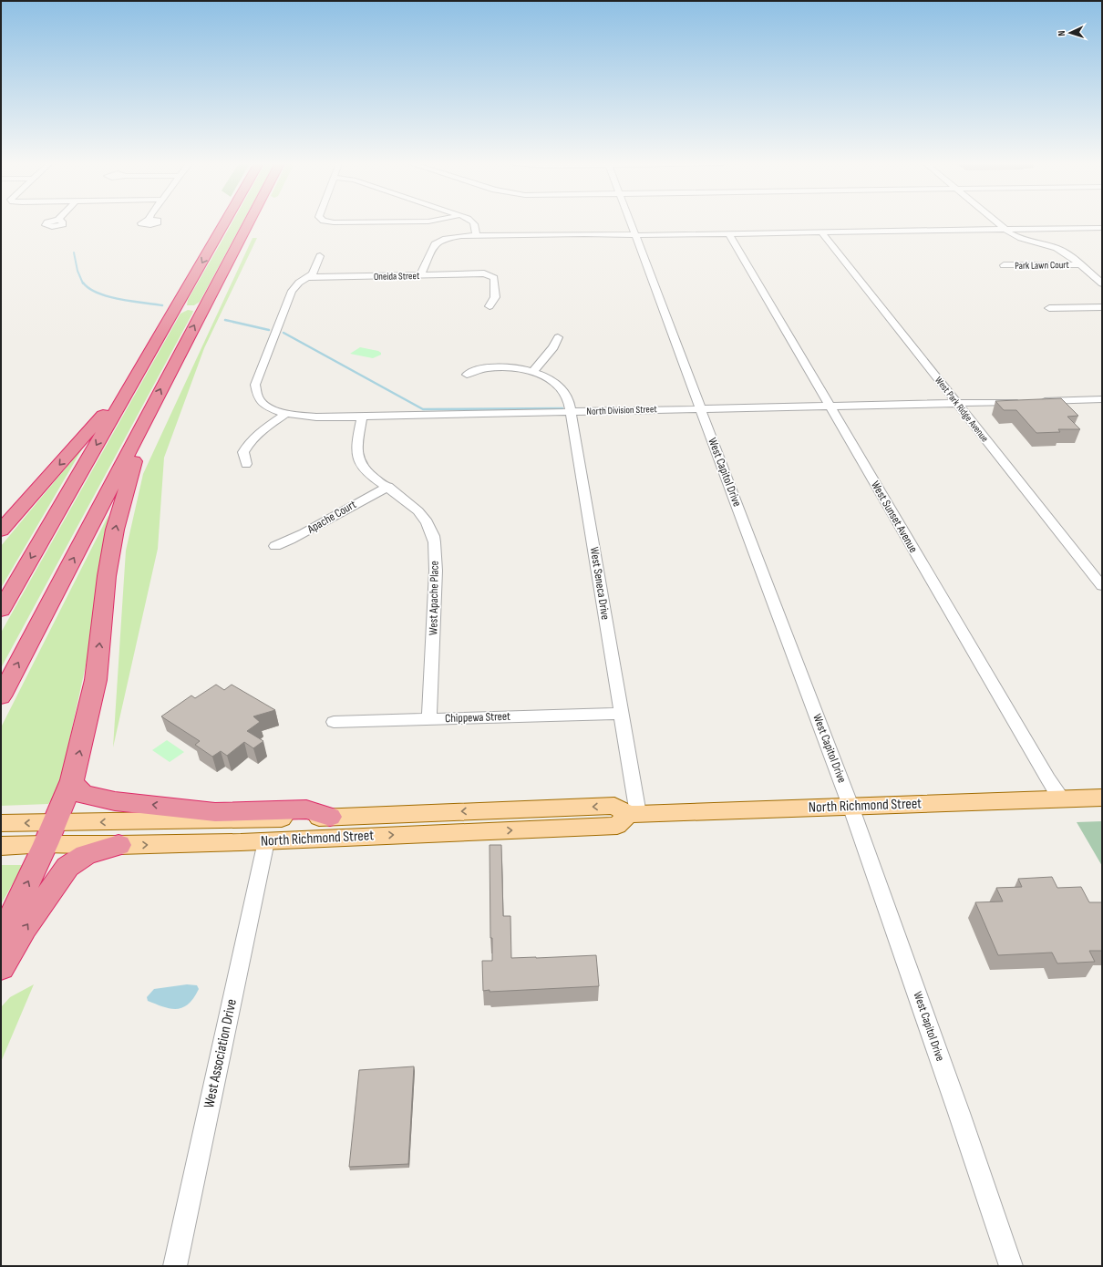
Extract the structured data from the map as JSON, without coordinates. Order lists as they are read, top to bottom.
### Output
{
  "streets": {
    "main road": ["North Richmond Street"],
    "street": [
      "Park Lawn Court",
      "Oneida Street",
      "West Park Ridge Avenue",
      "North Division Street",
      "West Capitol Drive",
      "Apache Court",
      "West Sunset Avenue",
      "West Seneca Drive",
      "West Apache Place",
      "Chippewa Street",
      "West Association Drive"
    ]
  },
  "crossings": [
    ["Oneida Street", "North Division Street"],
    ["West Park Ridge Avenue", "North Division Street"],
    ["North Division Street", "West Capitol Drive"],
    ["North Division Street", "West Sunset Avenue"],
    ["North Division Street", "West Seneca Drive"],
    ["North Division Street", "West Apache Place"],
    ["West Capitol Drive", "North Richmond Street"],
    ["Apache Court", "West Apache Place"],
    ["West Sunset Avenue", "North Richmond Street"],
    ["West Seneca Drive", "Chippewa Street"],
    ["West Seneca Drive", "North Richmond Street"],
    ["West Apache Place", "Chippewa Street"],
    ["North Richmond Street", "West Association Drive"]
  ],
  "north": "left"
}
